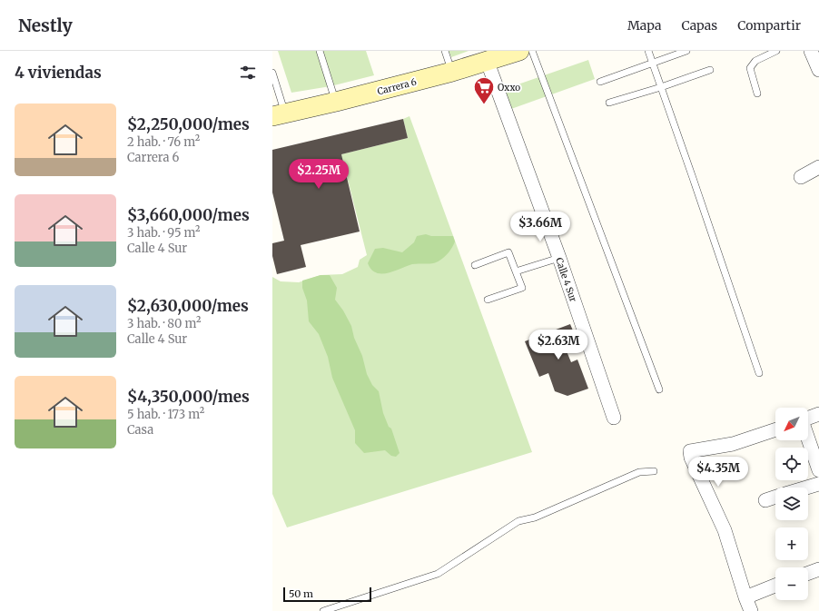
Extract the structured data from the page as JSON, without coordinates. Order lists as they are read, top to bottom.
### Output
{
  "streets": {
    "main road": ["Carrera 6"],
    "street": ["Calle 4 Sur"]
  },
  "crossings": [
    ["Carrera 6", "Calle 4 Sur"]
  ],
  "places": {
    "supermarket": ["Oxxo"]
  },
  "scale_bar": "50 m",
  "north": "bottom left",
  "page": {
    "header": "Nestly",
    "nav": ["Mapa", "Capas", "Compartir"],
    "heading": "4 viviendas",
    "list": [
      {
        "name": "$2,250,000/mes",
        "note": "2 hab. · 76 m² · Carrera 6"
      },
      {
        "name": "$3,660,000/mes",
        "note": "3 hab. · 95 m² · Calle 4 Sur"
      },
      {
        "name": "$2,630,000/mes",
        "note": "3 hab. · 80 m² · Calle 4 Sur"
      },
      {
        "name": "$4,350,000/mes",
        "note": "5 hab. · 173 m² · Casa"
      }
    ],
    "price": [
      "$2.25M",
      "$3.66M",
      "$2.63M",
      "$4.35M"
    ],
    "map_buttons": ["+", "−"],
    "scale": "50 m"
  }
}
